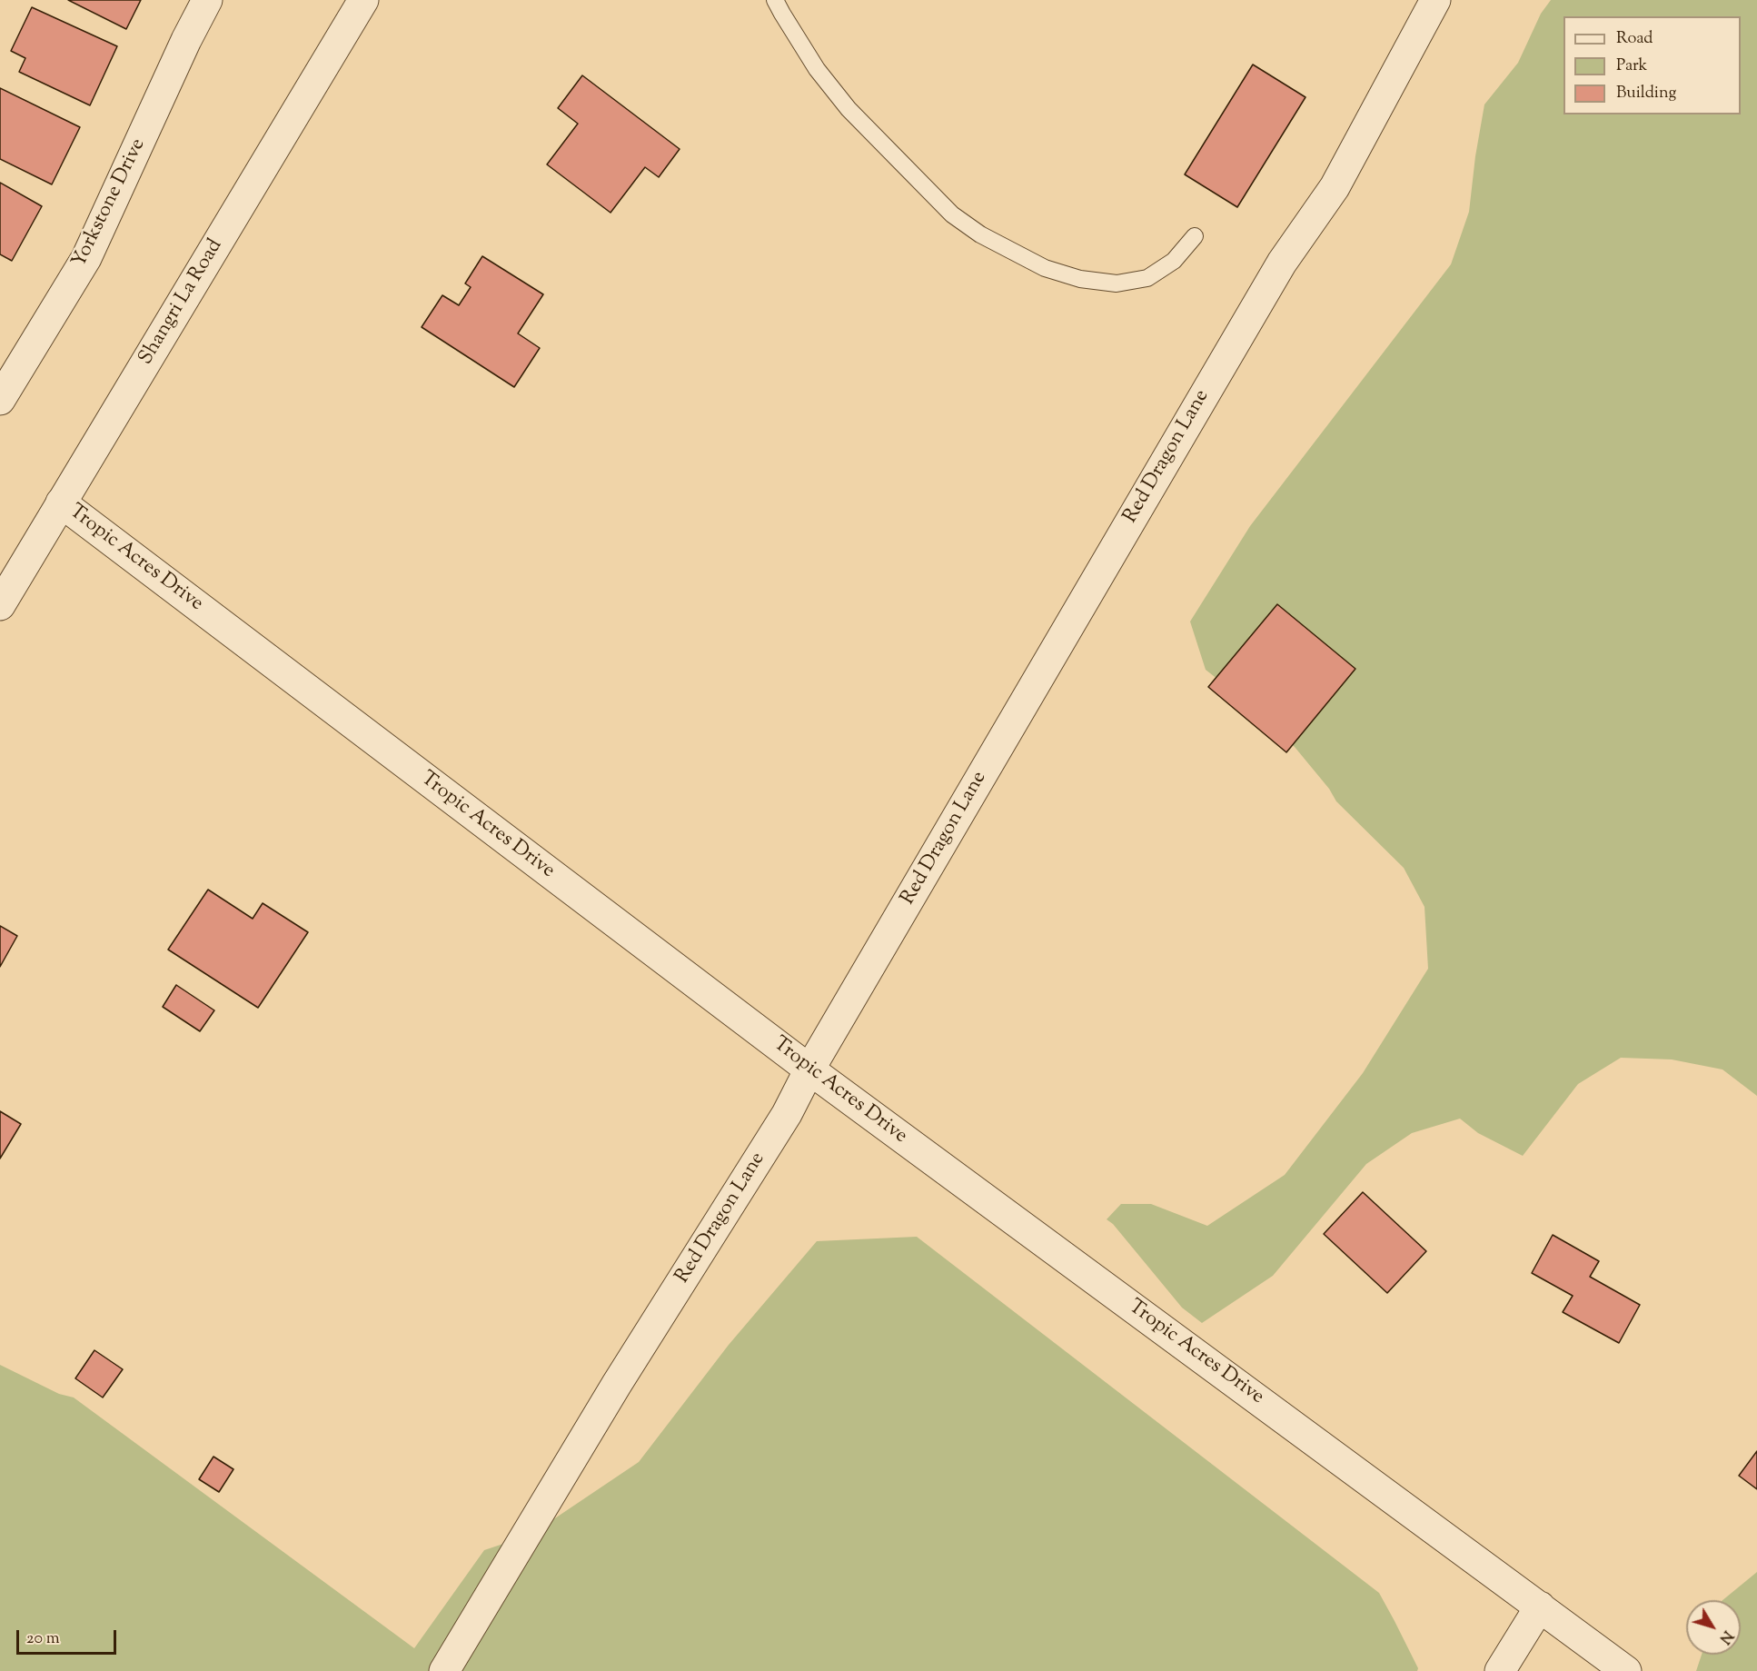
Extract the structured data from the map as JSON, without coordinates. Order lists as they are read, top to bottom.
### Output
{
  "streets": {
    "street": [
      "Yorkstone Drive",
      "Shangri La Road",
      "Red Dragon Lane",
      "Tropic Acres Drive"
    ]
  },
  "crossings": [
    ["Shangri La Road", "Tropic Acres Drive"],
    ["Red Dragon Lane", "Tropic Acres Drive"]
  ],
  "legend": ["Road", "Park", "Building"],
  "scale_bar": "20 m",
  "north": "bottom right"
}
